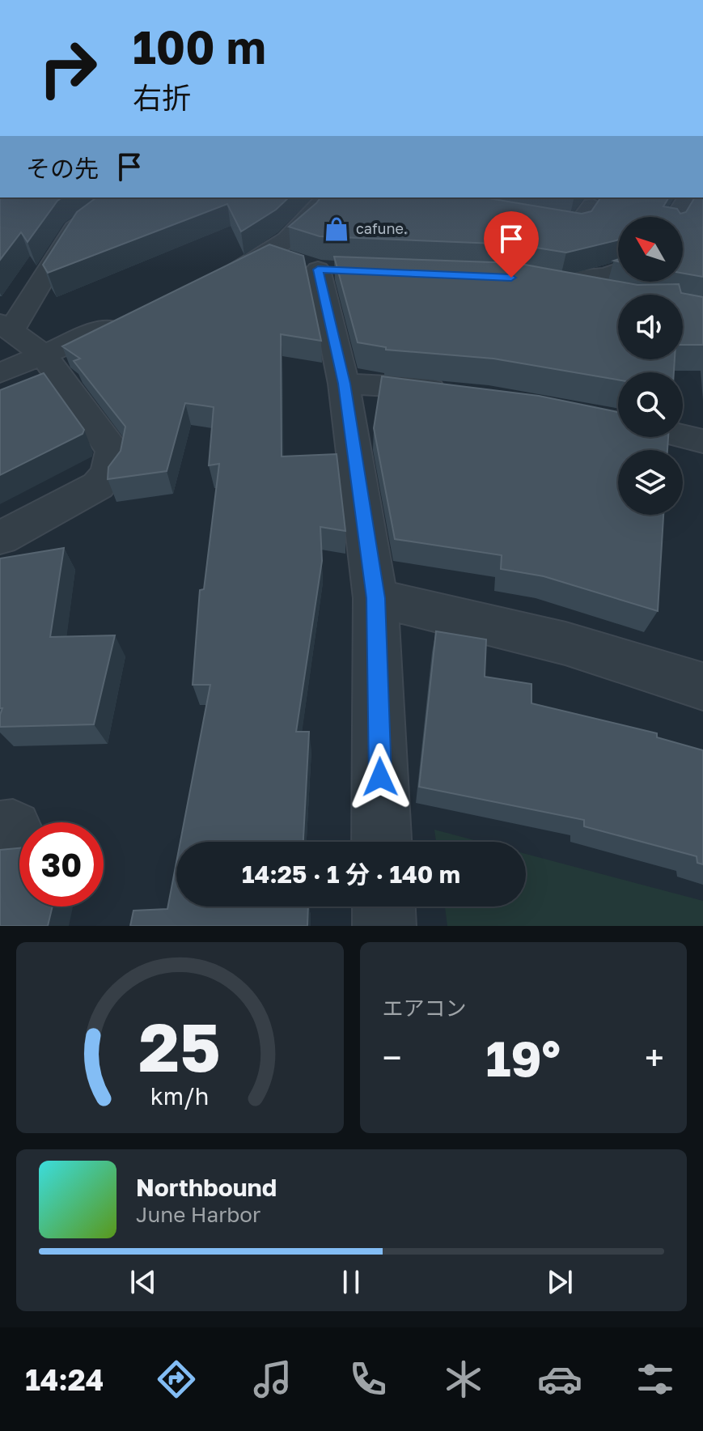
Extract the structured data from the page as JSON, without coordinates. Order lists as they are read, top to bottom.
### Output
{
  "places": {
    "shop": ["cafune."]
  },
  "north": "top left",
  "page": {
    "turn": ["100 m", "右折"],
    "then": "その先",
    "limit": "30",
    "trip": "14:25 · 1 分 · 140 m",
    "tile": "エアコン",
    "heat": ["−", "19°", "+"],
    "song": ["Northbound", "June Harbor"],
    "tabs": "14:24",
    "gauge": ["25", "km/h"]
  }
}
